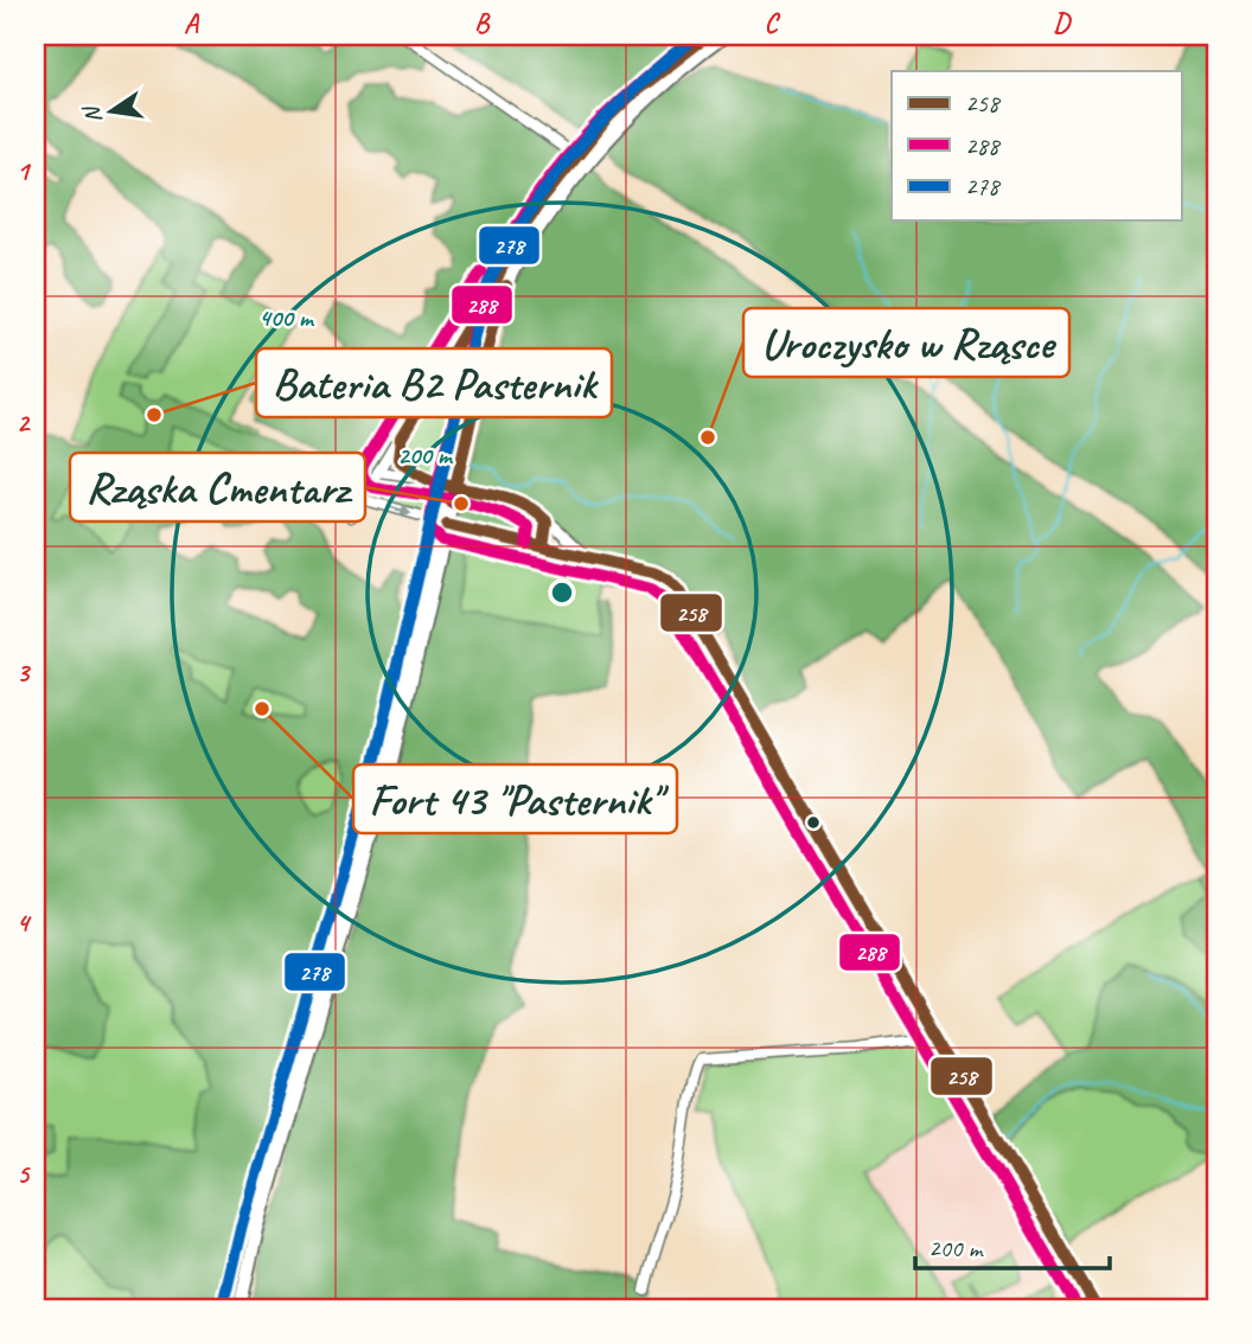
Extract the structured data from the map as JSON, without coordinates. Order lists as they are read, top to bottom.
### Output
{
  "places": [
    "Bateria B2 Pasternik",
    "Uroczysko w Rząsce",
    "Rząska Cmentarz",
    "Fort 43 \"Pasternik\""
  ],
  "lines": ["transit line 258", "transit line 288", "transit line 278"],
  "legend": ["258", "288", "278"],
  "scale_bar": "200 m",
  "north": "left",
  "grid": {
    "columns": [
      "A",
      "B",
      "C",
      "D"
    ],
    "rows": [
      "1",
      "2",
      "3",
      "4",
      "5"
    ]
  },
  "rings": ["400 m", "200 m"]
}
